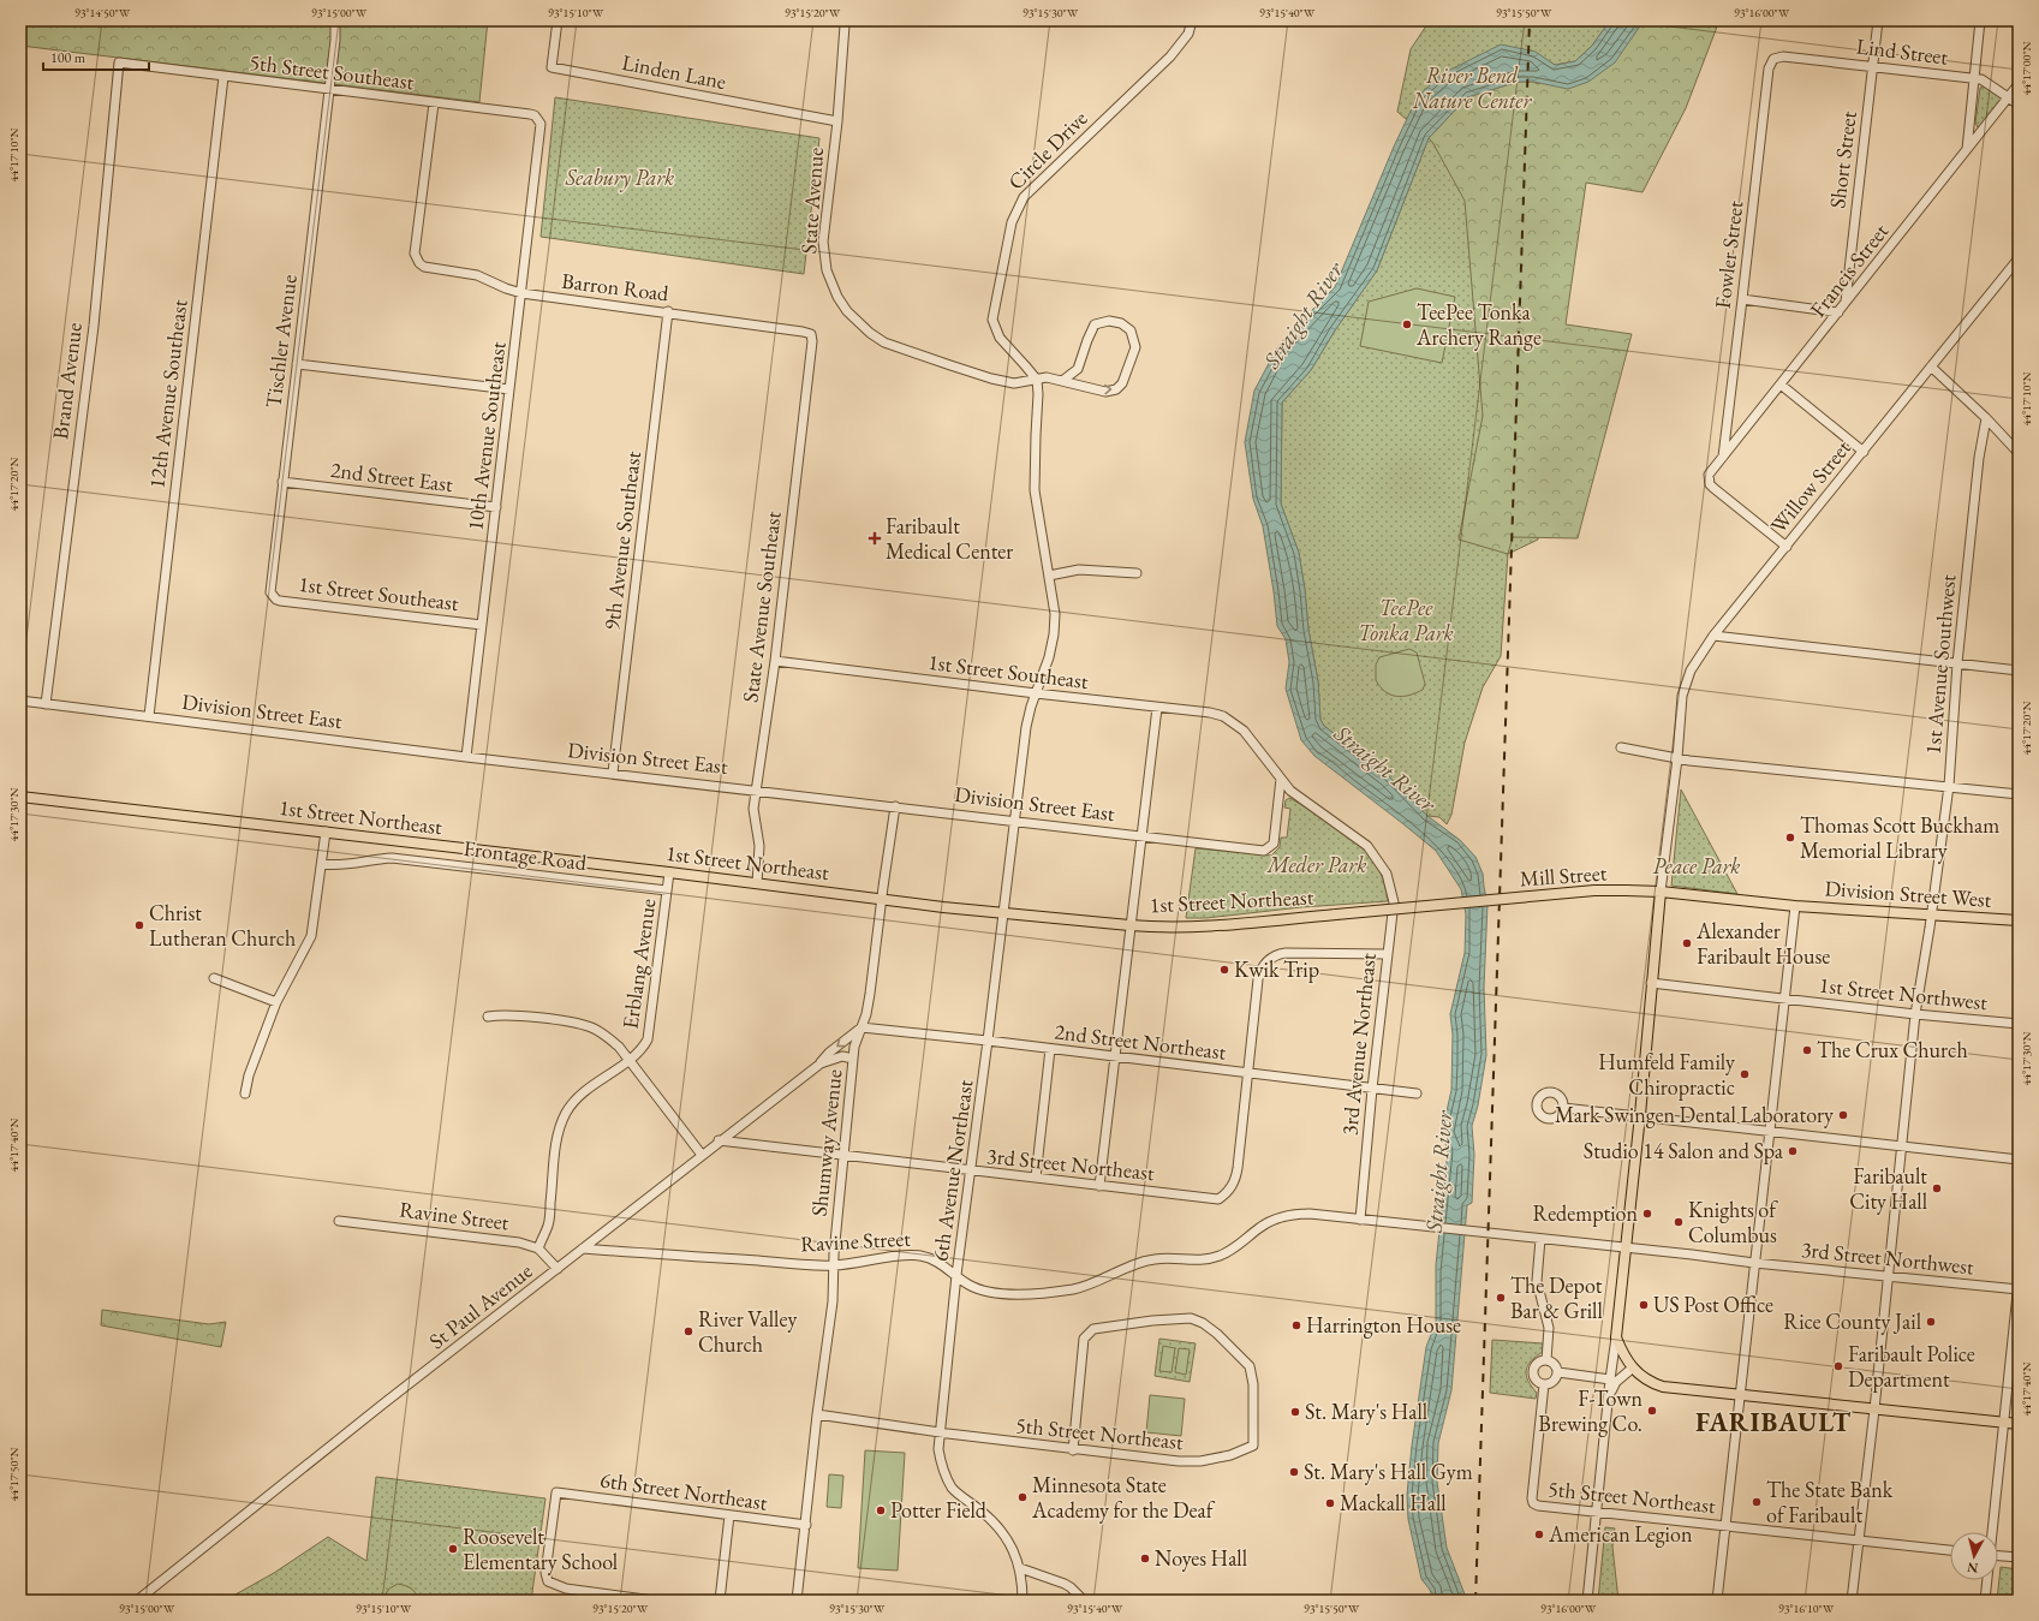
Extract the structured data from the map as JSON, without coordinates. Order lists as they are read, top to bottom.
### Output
{
  "streets": {
    "main road": ["1st Street Northeast", "Mill Street", "Division Street West"],
    "street": [
      "Lind Street",
      "5th Street Southeast",
      "Linden Lane",
      "Circle Drive",
      "Short Street",
      "State Avenue",
      "Fowler Street",
      "Francis Street",
      "Barron Road",
      "Tischler Avenue",
      "Brand Avenue",
      "12th Avenue Southeast",
      "10th Avenue Southeast",
      "2nd Street East",
      "Willow Street",
      "9th Avenue Southeast",
      "1st Street Southeast",
      "State Avenue Southeast",
      "1st Avenue Southwest",
      "Division Street East",
      "Frontage Road",
      "Erblang Avenue",
      "1st Street Northwest",
      "2nd Street Northeast",
      "3rd Avenue Northeast",
      "Shumway Avenue",
      "3rd Street Northeast",
      "6th Avenue Northeast",
      "Ravine Street",
      "3rd Street Northwest",
      "St Paul Avenue",
      "5th Street Northeast",
      "6th Street Northeast"
    ]
  },
  "crossings": [
    ["Lind Street", "Short Street"],
    ["Lind Street", "Fowler Street"],
    ["Lind Street", "Francis Street"],
    ["5th Street Southeast", "Barron Road"],
    ["5th Street Southeast", "Tischler Avenue"],
    ["5th Street Southeast", "Brand Avenue"],
    ["5th Street Southeast", "12th Avenue Southeast"],
    ["5th Street Southeast", "10th Avenue Southeast"],
    ["Linden Lane", "State Avenue"],
    ["Circle Drive", "State Avenue"],
    ["Circle Drive", "6th Avenue Northeast"],
    ["Short Street", "Francis Street"],
    ["State Avenue", "6th Avenue Northeast"],
    ["Fowler Street", "Francis Street"],
    ["Francis Street", "Willow Street"],
    ["Barron Road", "10th Avenue Southeast"],
    ["Barron Road", "9th Avenue Southeast"],
    ["Barron Road", "State Avenue Southeast"],
    ["Tischler Avenue", "2nd Street East"],
    ["Tischler Avenue", "1st Street Southeast"],
    ["Brand Avenue", "Division Street East"],
    ["12th Avenue Southeast", "Division Street East"],
    ["10th Avenue Southeast", "2nd Street East"],
    ["10th Avenue Southeast", "1st Street Southeast"],
    ["10th Avenue Southeast", "Division Street East"],
    ["Willow Street", "Mill Street"],
    ["9th Avenue Southeast", "Division Street East"],
    ["1st Street Southeast", "State Avenue Southeast"],
    ["1st Street Southeast", "Division Street East"],
    ["1st Street Southeast", "3rd Avenue Northeast"],
    ["1st Street Southeast", "6th Avenue Northeast"],
    ["State Avenue Southeast", "Division Street East"],
    ["State Avenue Southeast", "1st Street Northeast"],
    ["1st Avenue Southwest", "Division Street West"],
    ["1st Avenue Southwest", "1st Street Northwest"],
    ["1st Avenue Southwest", "3rd Street Northwest"],
    ["1st Avenue Southwest", "5th Street Northeast"],
    ["Division Street East", "3rd Avenue Northeast"],
    ["Division Street East", "Shumway Avenue"],
    ["Division Street East", "6th Avenue Northeast"],
    ["1st Street Northeast", "Mill Street"],
    ["1st Street Northeast", "Erblang Avenue"],
    ["1st Street Northeast", "Shumway Avenue"],
    ["1st Street Northeast", "6th Avenue Northeast"],
    ["Frontage Road", "Erblang Avenue"],
    ["Erblang Avenue", "Ravine Street"],
    ["2nd Street Northeast", "3rd Avenue Northeast"],
    ["2nd Street Northeast", "Shumway Avenue"],
    ["2nd Street Northeast", "3rd Street Northeast"],
    ["2nd Street Northeast", "6th Avenue Northeast"],
    ["3rd Avenue Northeast", "Ravine Street"],
    ["Shumway Avenue", "3rd Street Northeast"],
    ["Shumway Avenue", "Ravine Street"],
    ["Shumway Avenue", "St Paul Avenue"],
    ["Shumway Avenue", "5th Street Northeast"],
    ["Shumway Avenue", "6th Street Northeast"],
    ["3rd Street Northeast", "6th Avenue Northeast"],
    ["3rd Street Northeast", "St Paul Avenue"],
    ["6th Avenue Northeast", "Ravine Street"],
    ["6th Avenue Northeast", "5th Street Northeast"],
    ["Ravine Street", "St Paul Avenue"]
  ],
  "districts": ["FARIBAULT"],
  "water": ["Straight River"],
  "parks": [
    "River Bend Nature Center",
    "Seabury Park",
    "TeePee Tonka Park",
    "Meder Park",
    "Peace Park"
  ],
  "places": {
    "other": [
      "TeePee Tonka Archery Range",
      "Thomas Scott Buckham Memorial Library",
      "Christ Lutheran Church",
      "Alexander Faribault House",
      "Kwik Trip",
      "The Crux Church",
      "Humfeld Family Chiropractic",
      "Mark Swingen Dental Laboratory",
      "Studio 14 Salon and Spa",
      "Faribault City Hall",
      "Redemption",
      "Knights of Columbus",
      "The Depot Bar & Grill",
      "US Post Office",
      "Rice County Jail",
      "Harrington House",
      "River Valley Church",
      "Faribault Police Department",
      "F-Town Brewing Co.",
      "St. Mary's Hall",
      "St. Mary's Hall Gym",
      "Minnesota State Academy for the Deaf",
      "The State Bank of Faribault",
      "Mackall Hall",
      "Potter Field",
      "American Legion",
      "Roosevelt Elementary School",
      "Noyes Hall"
    ],
    "health": ["Faribault Medical Center"]
  },
  "scale_bar": "100 m",
  "north": "bottom",
  "coordinates": [
    "93°14'50\"W",
    "93°15'00\"W",
    "93°15'10\"W",
    "93°15'20\"W",
    "93°15'30\"W",
    "93°15'40\"W",
    "93°15'50\"W",
    "93°16'00\"W",
    "44°17'00\"N",
    "44°17'10\"N",
    "44°17'20\"N",
    "44°17'30\"N",
    "44°17'40\"N",
    "44°17'50\"N",
    "93°16'10\"W"
  ]
}
